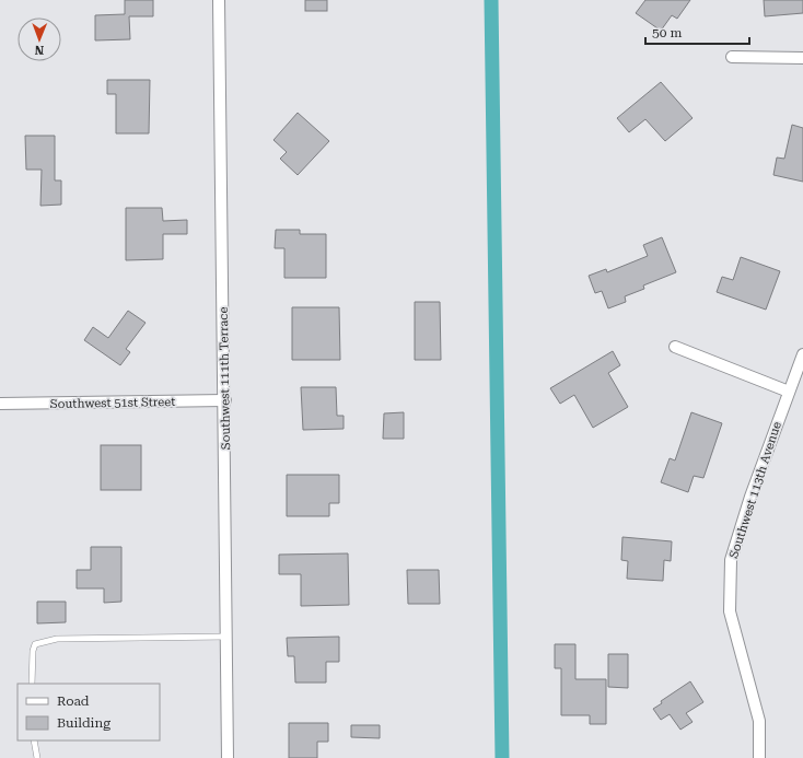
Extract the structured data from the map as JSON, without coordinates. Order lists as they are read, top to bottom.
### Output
{
  "streets": {
    "street": ["Southwest 111th Terrace", "Southwest 51st Street", "Southwest 113th Avenue"]
  },
  "crossings": [
    ["Southwest 111th Terrace", "Southwest 51st Street"]
  ],
  "legend": ["Road", "Building"],
  "scale_bar": "50 m",
  "north": "bottom"
}
